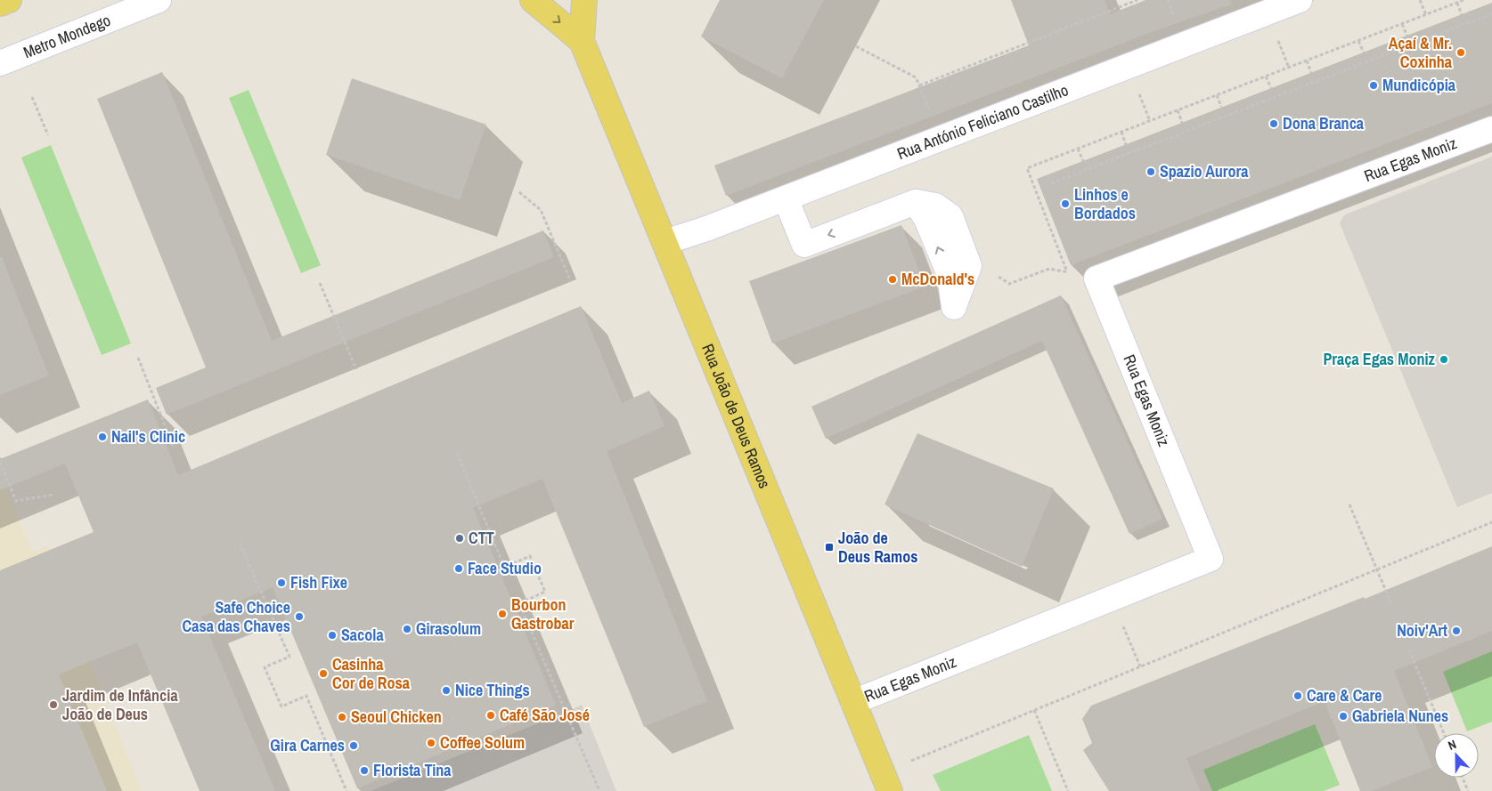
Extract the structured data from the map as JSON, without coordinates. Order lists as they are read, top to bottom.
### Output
{
  "streets": {
    "main road": ["Rua João de Deus Ramos"],
    "street": ["Metro Mondego", "Rua António Feliciano Castilho", "Rua Egas Moniz"]
  },
  "crossings": [
    ["Rua António Feliciano Castilho", "Rua João de Deus Ramos"],
    ["Rua Egas Moniz", "Rua João de Deus Ramos"]
  ],
  "places": {
    "other": [
      "Açaí & Mr. Coxinha",
      "Mundicópia",
      "Dona Branca",
      "Spazio Aurora",
      "Linhos e Bordados",
      "McDonald's",
      "Praça Egas Moniz",
      "Nail's Clinic",
      "CTT",
      "Face Studio",
      "Fish Fixe",
      "Bourbon Gastrobar",
      "Safe Choice Casa das Chaves",
      "Girasolum",
      "Noiv'Art",
      "Sacola",
      "Casinha Cor de Rosa",
      "Nice Things",
      "Care & Care",
      "Jardim de Infância João de Deus",
      "Café São José",
      "Gabriela Nunes",
      "Seoul Chicken",
      "Coffee Solum",
      "Gira Carnes",
      "Florista Tina"
    ],
    "transit": ["João de Deus Ramos"]
  },
  "north": "top"
}
